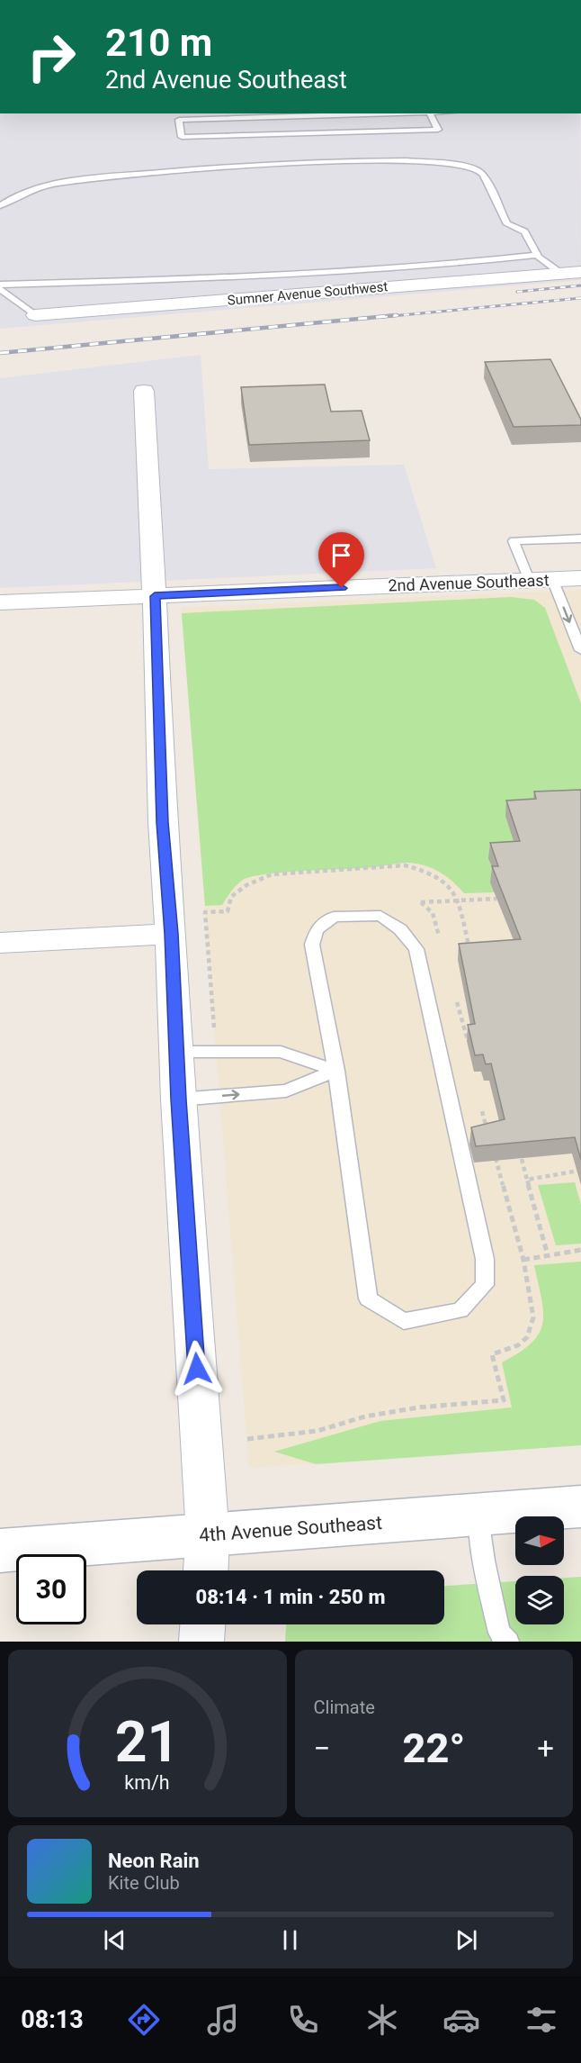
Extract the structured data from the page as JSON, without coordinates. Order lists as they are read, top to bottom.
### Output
{
  "streets": {
    "street": ["Sumner Avenue Southwest", "2nd Avenue Southeast", "4th Avenue Southeast"]
  },
  "north": "right",
  "page": {
    "turn": ["210 m", "2nd Avenue Southeast"],
    "limit": "30",
    "trip": "08:14 · 1 min · 250 m",
    "tile": "Climate",
    "heat": ["−", "22°", "+"],
    "song": ["Neon Rain", "Kite Club"],
    "tabs": "08:13",
    "gauge": ["21", "km/h"]
  }
}
